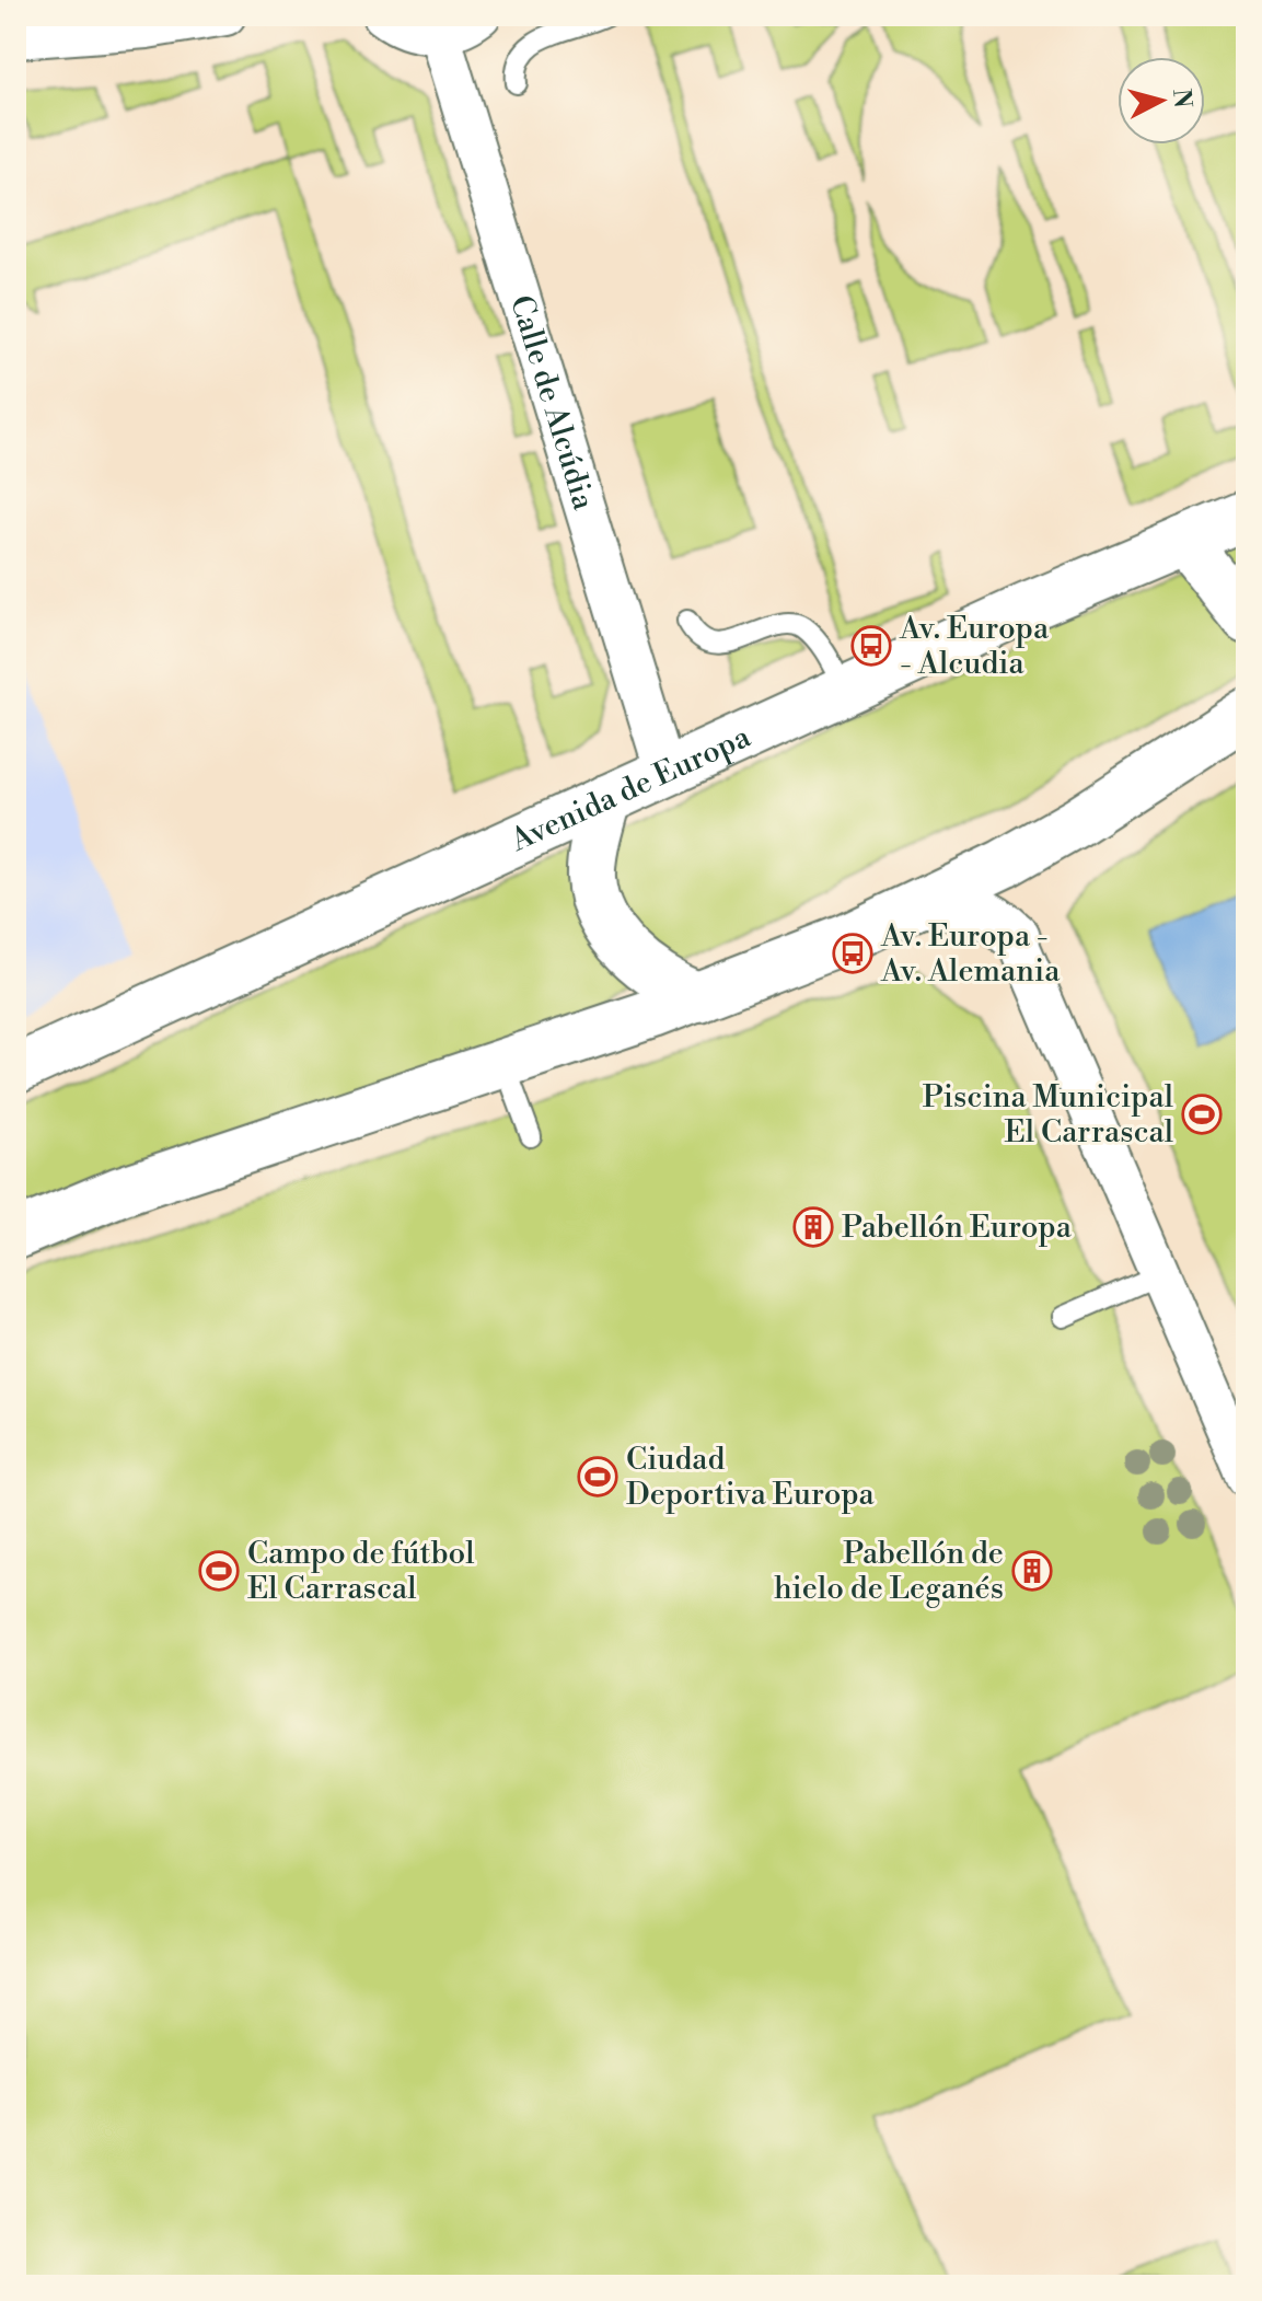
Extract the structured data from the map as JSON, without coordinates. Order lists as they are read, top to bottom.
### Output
{
  "streets": {
    "main road": ["Avenida de Europa"],
    "street": ["Calle de Alcúdia"]
  },
  "crossings": [
    ["Calle de Alcúdia", "Avenida de Europa"]
  ],
  "places": {
    "bus stop": ["Av. Europa - Alcudia", "Av. Europa - Av. Alemania"],
    "sports": ["Piscina Municipal El Carrascal", "Ciudad Deportiva Europa", "Campo de fútbol El Carrascal"],
    "building": ["Pabellón Europa", "Pabellón de hielo de Leganés"]
  },
  "north": "right"
}
